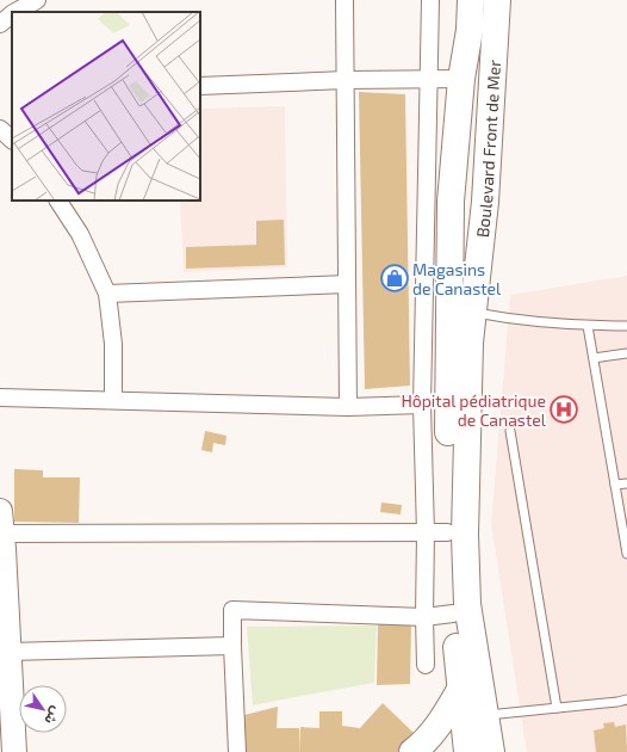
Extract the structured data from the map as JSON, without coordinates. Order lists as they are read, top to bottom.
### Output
{
  "streets": {
    "main road": ["Boulevard Front de Mer"]
  },
  "places": {
    "shop": ["Magasins de Canastel"],
    "hospital": ["Hôpital pédiatrique de Canastel"]
  },
  "north": "bottom right"
}
